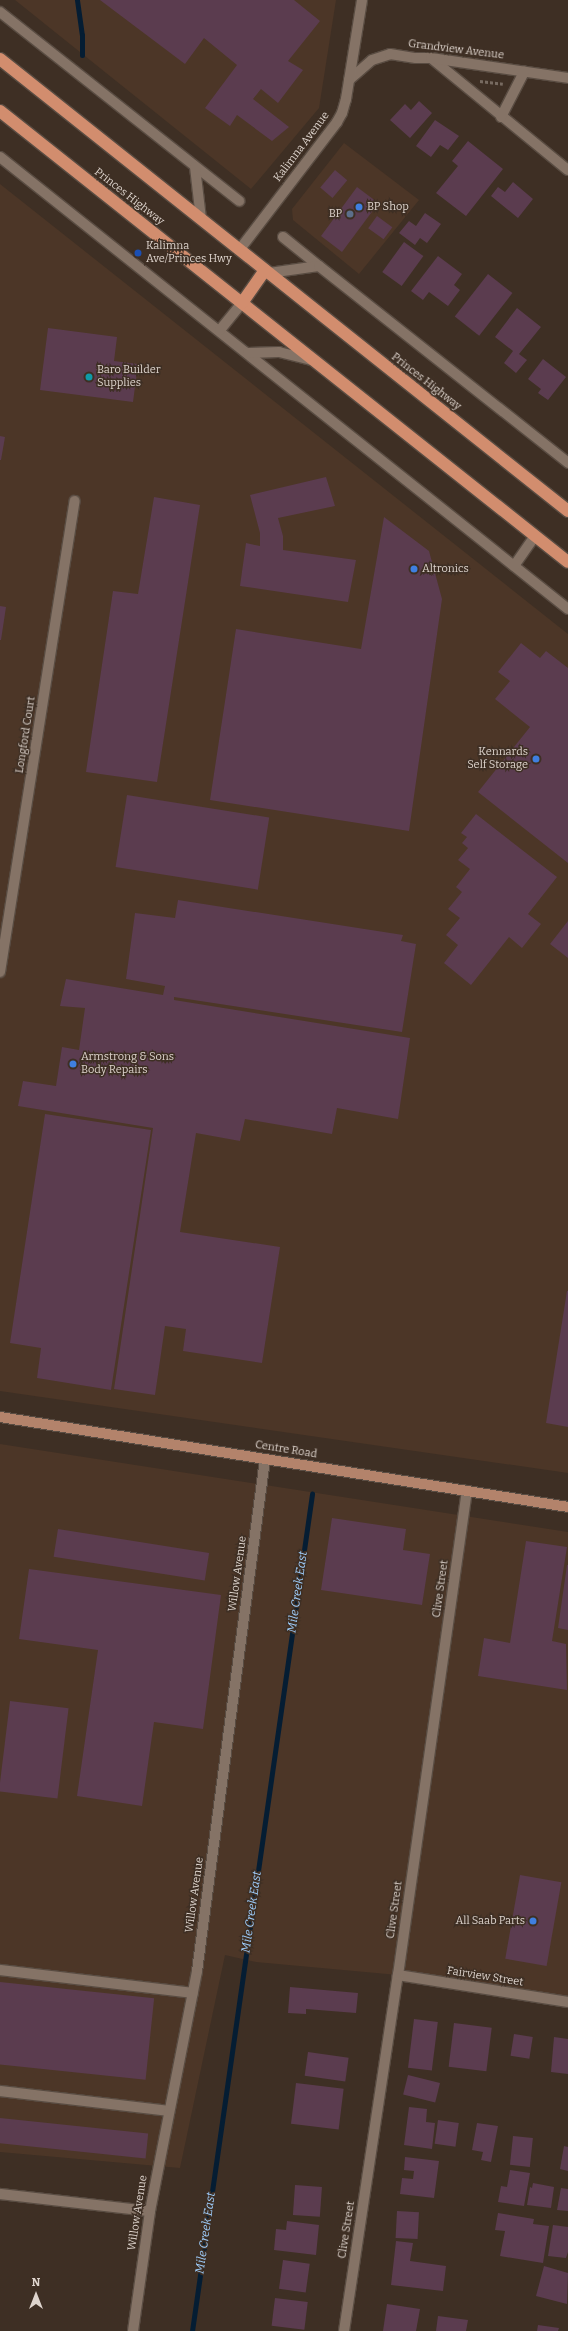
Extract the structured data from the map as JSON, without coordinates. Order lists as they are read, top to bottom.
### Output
{
  "streets": {
    "highway": ["Princes Highway"],
    "main road": ["Centre Road"],
    "street": [
      "Grandview Avenue",
      "Kalimna Avenue",
      "Longford Court",
      "Willow Avenue",
      "Clive Street",
      "Fairview Street"
    ]
  },
  "crossings": [
    ["Grandview Avenue", "Kalimna Avenue"],
    ["Kalimna Avenue", "Princes Highway"],
    ["Centre Road", "Willow Avenue"],
    ["Centre Road", "Clive Street"],
    ["Clive Street", "Fairview Street"]
  ],
  "water": ["Mile Creek East"],
  "places": [
    "BP Shop",
    "BP",
    "Kalimna Ave/Princes Hwy",
    "Baro Builder Supplies",
    "Altronics",
    "Kennards Self Storage",
    "Armstrong & Sons Body Repairs",
    "All Saab Parts"
  ],
  "north": "top"
}
